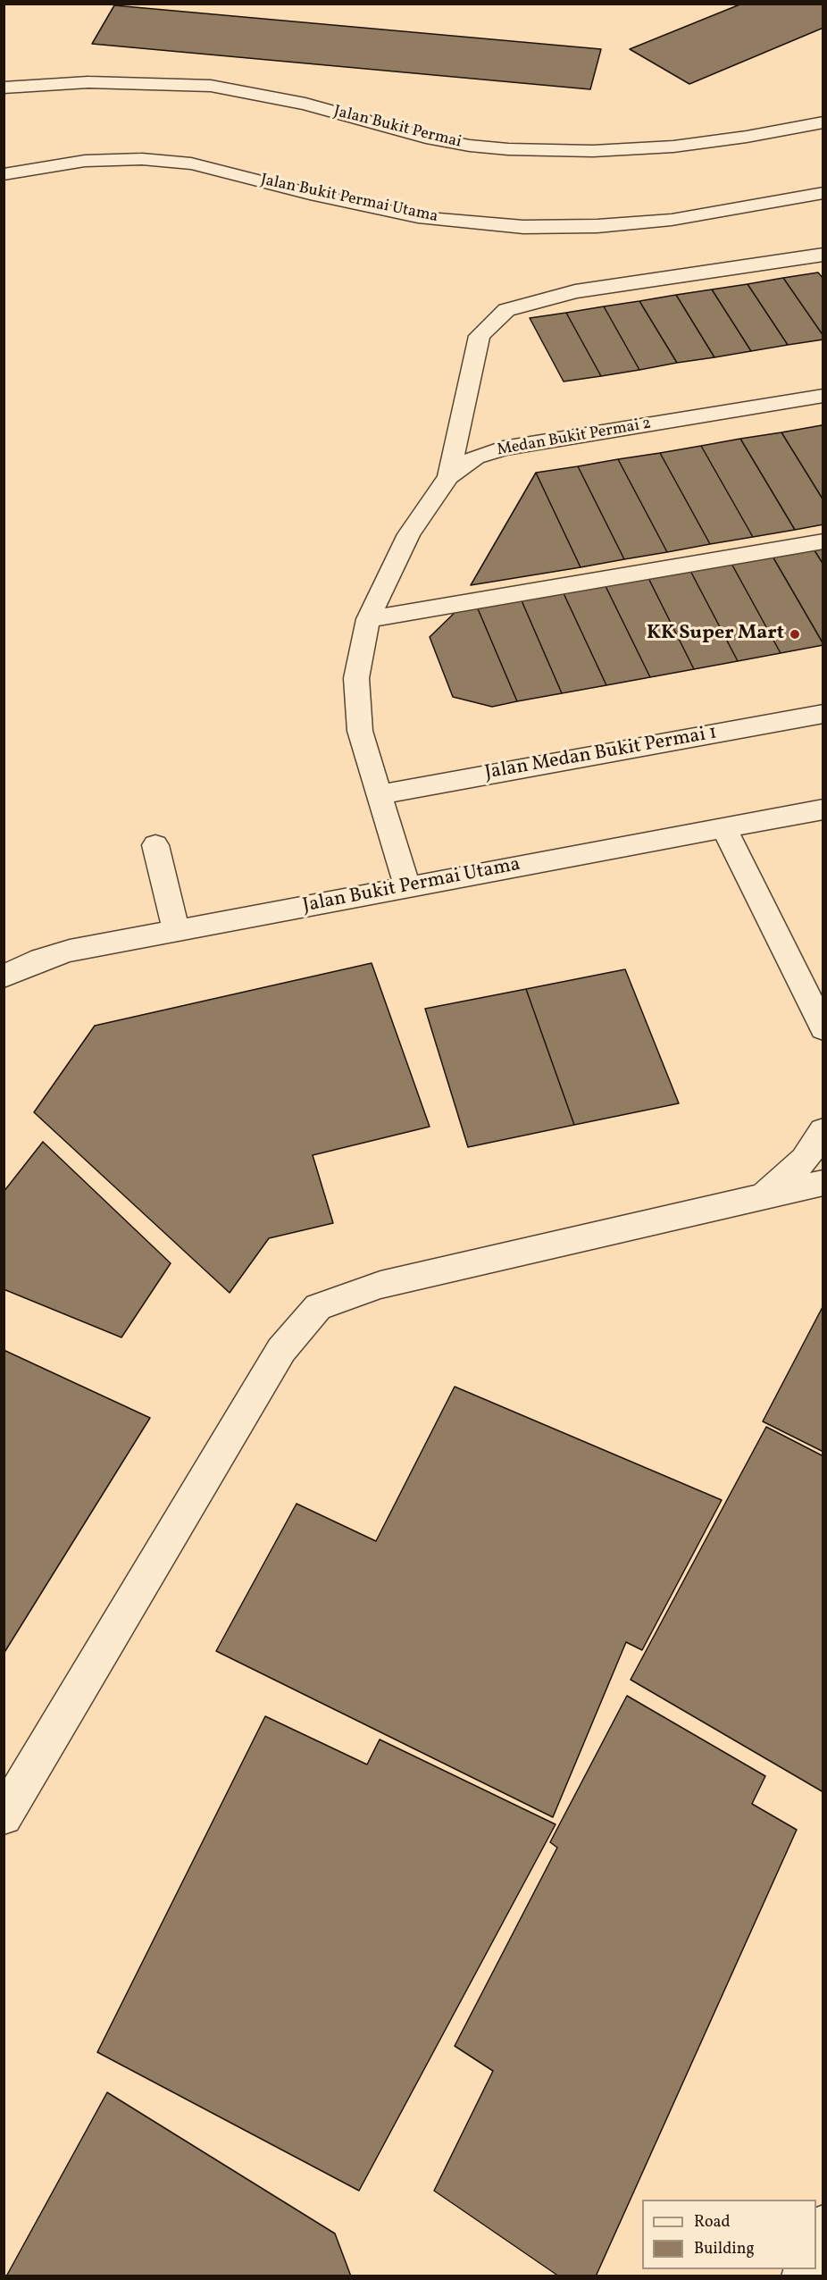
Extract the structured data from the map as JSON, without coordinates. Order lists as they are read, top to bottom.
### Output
{
  "streets": {
    "street": [
      "Jalan Bukit Permai",
      "Jalan Bukit Permai Utama",
      "Medan Bukit Permai 2",
      "Jalan Medan Bukit Permai 1"
    ]
  },
  "crossings": [
    ["Jalan Bukit Permai Utama", "Medan Bukit Permai 2"],
    ["Medan Bukit Permai 2", "Jalan Medan Bukit Permai 1"]
  ],
  "places": ["KK Super Mart"],
  "legend": ["Road", "Building"]
}
